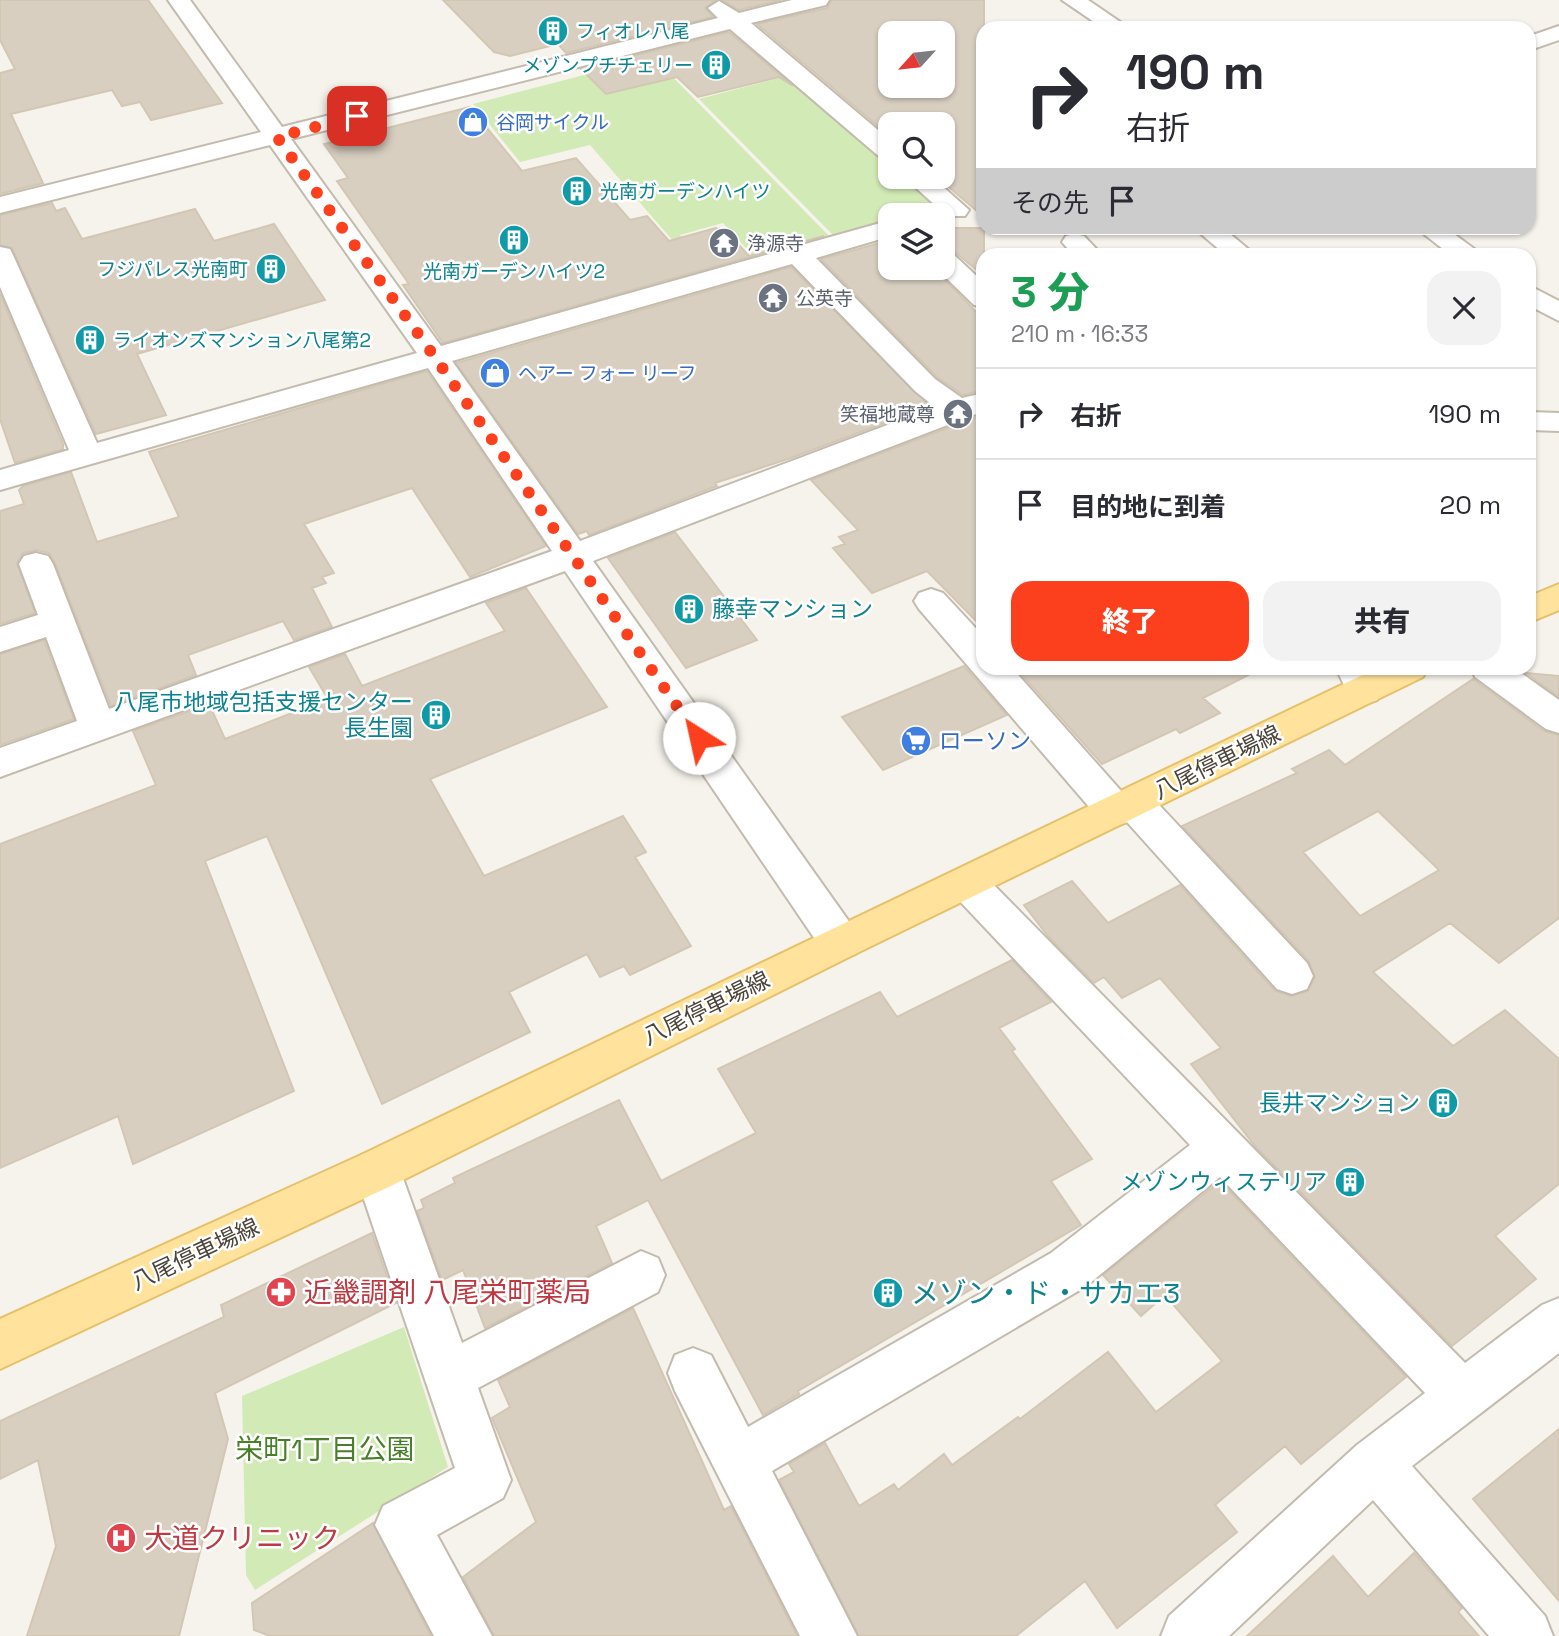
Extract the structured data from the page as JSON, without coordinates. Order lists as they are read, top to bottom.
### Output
{
  "streets": {
    "main road": ["八尾停車場線"]
  },
  "parks": ["栄町1丁目公園"],
  "places": {
    "building": [
      "フィオレ八尾",
      "メゾンプチチェリー",
      "光南ガーデンハイツ",
      "光南ガーデンハイツ2",
      "フジパレス光南町",
      "ライオンズマンション八尾第2",
      "藤幸マンション",
      "八尾市地域包括支援センター 長生園",
      "長井マンション",
      "メゾンウィステリア",
      "メゾン・ド・サカエ3"
    ],
    "shop": ["谷岡サイクル", "ヘアー フォー リーフ"],
    "temple": ["浄源寺", "公英寺", "笑福地蔵尊"],
    "supermarket": ["ローソン"],
    "pharmacy": ["近畿調剤 八尾栄町薬局"],
    "hospital": ["大道クリニック"]
  },
  "north": "bottom left",
  "page": {
    "turn": ["190 m", "右折"],
    "then": "その先",
    "heading": ["3 分", "210 m · 16:33"],
    "list": [
      {
        "name": "右折",
        "value": "190 m"
      },
      {
        "name": "目的地に到着",
        "value": "20 m"
      }
    ],
    "buttons": ["終了", "共有"]
  }
}
